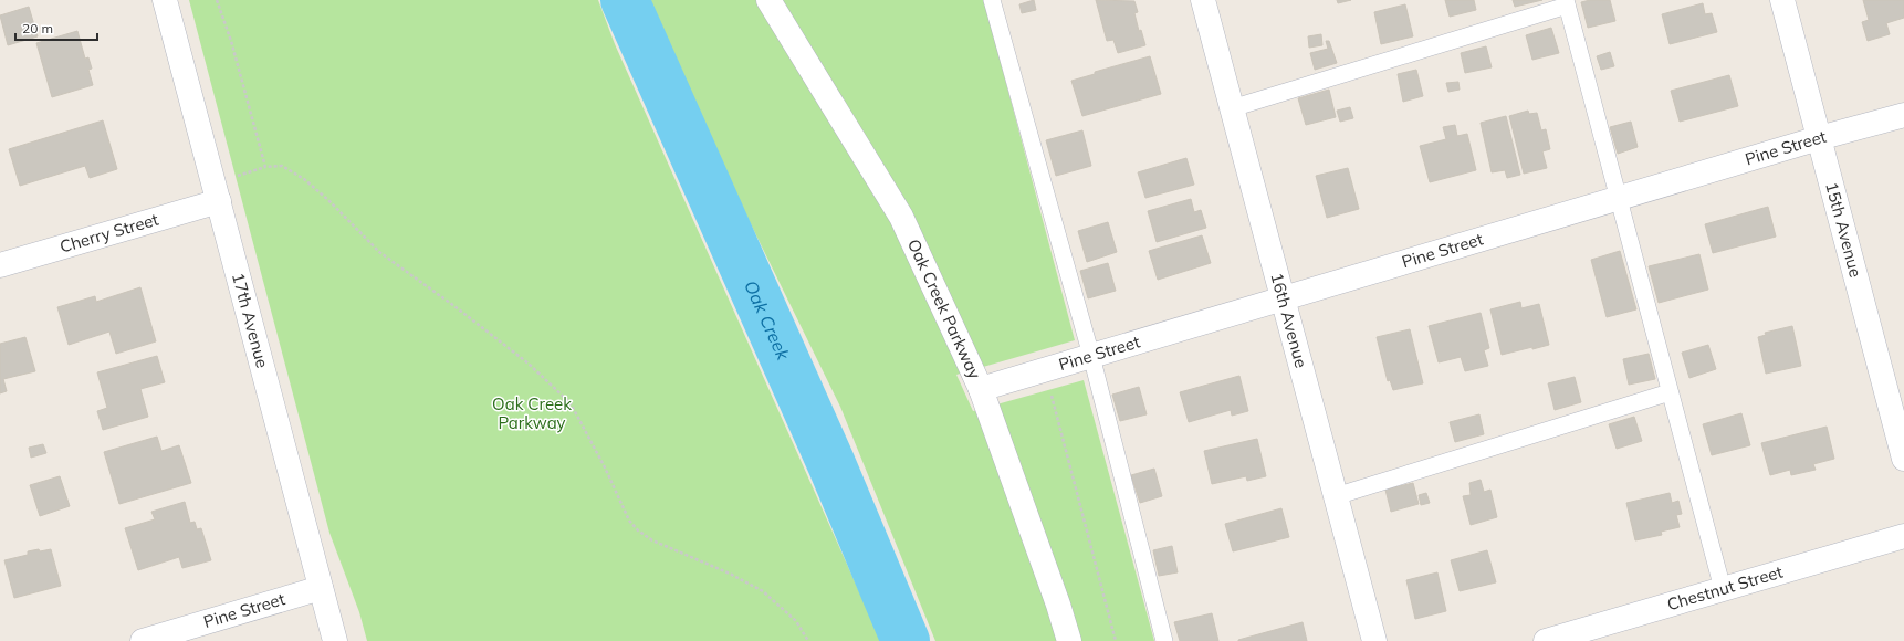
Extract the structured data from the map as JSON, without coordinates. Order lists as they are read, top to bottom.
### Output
{
  "streets": {
    "street": [
      "Pine Street",
      "15th Avenue",
      "Cherry Street",
      "Oak Creek Parkway",
      "17th Avenue",
      "16th Avenue",
      "Chestnut Street"
    ]
  },
  "crossings": [
    ["Pine Street", "15th Avenue"],
    ["Pine Street", "Oak Creek Parkway"],
    ["Pine Street", "17th Avenue"],
    ["Pine Street", "16th Avenue"],
    ["Cherry Street", "17th Avenue"]
  ],
  "water": ["Oak Creek"],
  "parks": ["Oak Creek Parkway"],
  "scale_bar": "20 m"
}
